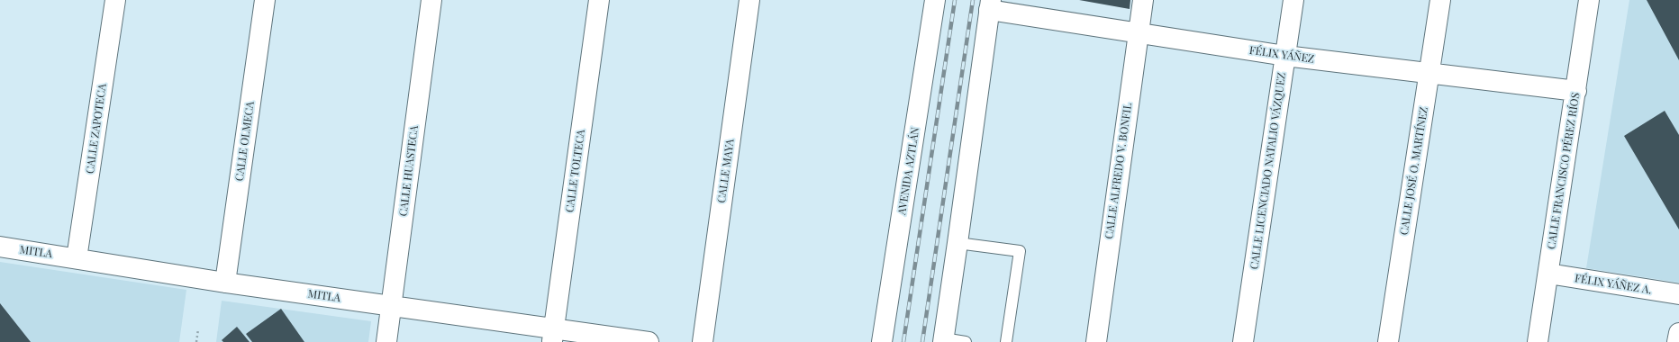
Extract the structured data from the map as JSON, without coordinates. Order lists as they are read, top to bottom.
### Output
{
  "streets": {
    "street": [
      "FÉLIX YÁÑEZ",
      "CALLE ZAPOTECA",
      "CALLE OLMECA",
      "CALLE HUASTECA",
      "CALLE TOLTECA",
      "CALLE MAYA",
      "AVENIDA AZTLÁN",
      "CALLE ALFREDO V. BONFIL",
      "CALLE LICENCIADO NATALIO VÁZQUEZ",
      "CALLE JOSÉ O. MARTÍNEZ",
      "CALLE FRANCISCO PÉREZ RÍOS",
      "MITLA",
      "FÉLIX YÁÑEZ A."
    ]
  },
  "crossings": [
    ["FÉLIX YÁÑEZ", "CALLE ALFREDO V. BONFIL"],
    ["FÉLIX YÁÑEZ", "CALLE LICENCIADO NATALIO VÁZQUEZ"],
    ["FÉLIX YÁÑEZ", "CALLE JOSÉ O. MARTÍNEZ"],
    ["FÉLIX YÁÑEZ", "CALLE FRANCISCO PÉREZ RÍOS"],
    ["CALLE ZAPOTECA", "MITLA"],
    ["CALLE OLMECA", "MITLA"],
    ["CALLE HUASTECA", "MITLA"],
    ["CALLE TOLTECA", "MITLA"],
    ["CALLE FRANCISCO PÉREZ RÍOS", "FÉLIX YÁÑEZ A."]
  ]
}
